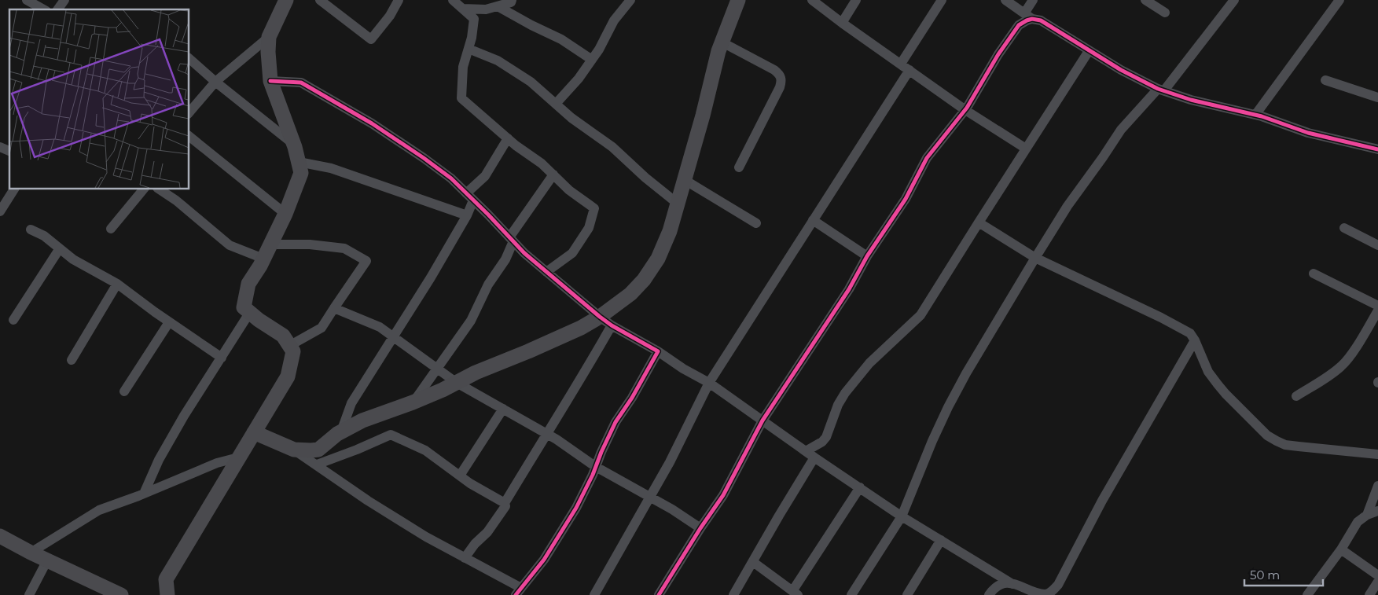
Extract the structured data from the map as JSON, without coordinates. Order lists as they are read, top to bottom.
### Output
{
  "scale_bar": "50 m"
}
